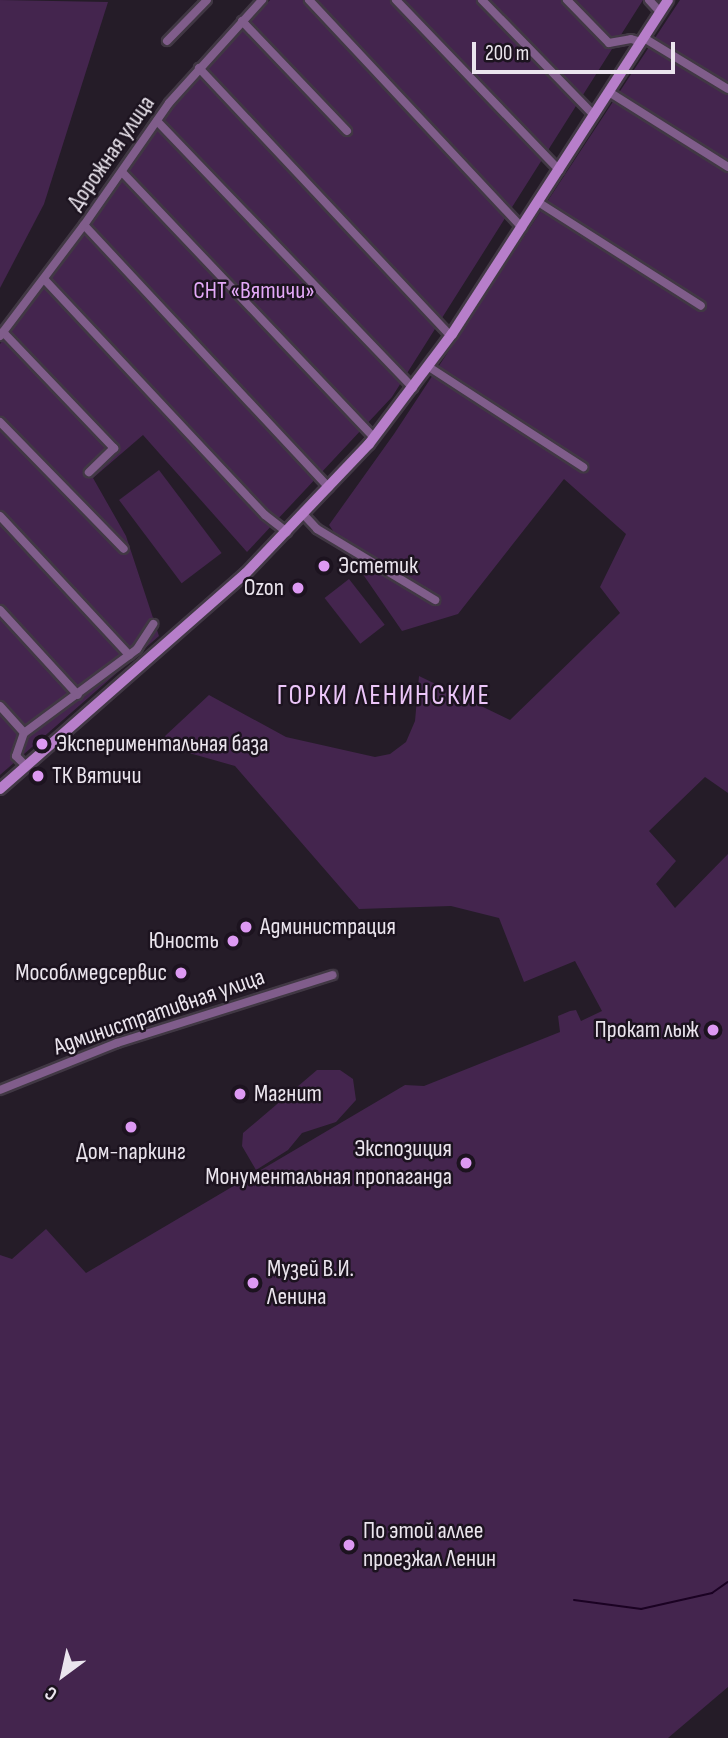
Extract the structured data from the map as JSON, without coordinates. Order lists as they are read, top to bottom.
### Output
{
  "streets": {
    "street": ["Дорожная улица", "Административная улица"]
  },
  "districts": ["ГОРКИ ЛЕНИНСКИЕ"],
  "parks": ["СНТ «Вятичи»"],
  "places": [
    "Эстетик",
    "Ozon",
    "Экспериментальная база",
    "ТК Вятичи",
    "Администрация",
    "Юность",
    "Мособлмедсервис",
    "Прокат лыж",
    "Магнит",
    "Дом-паркинг",
    "Экспозиция Монументальная пропаганда",
    "Музей В.И. Ленина",
    "По этой аллее проезжал Ленин"
  ],
  "scale_bar": "200 m",
  "north": "bottom left"
}
